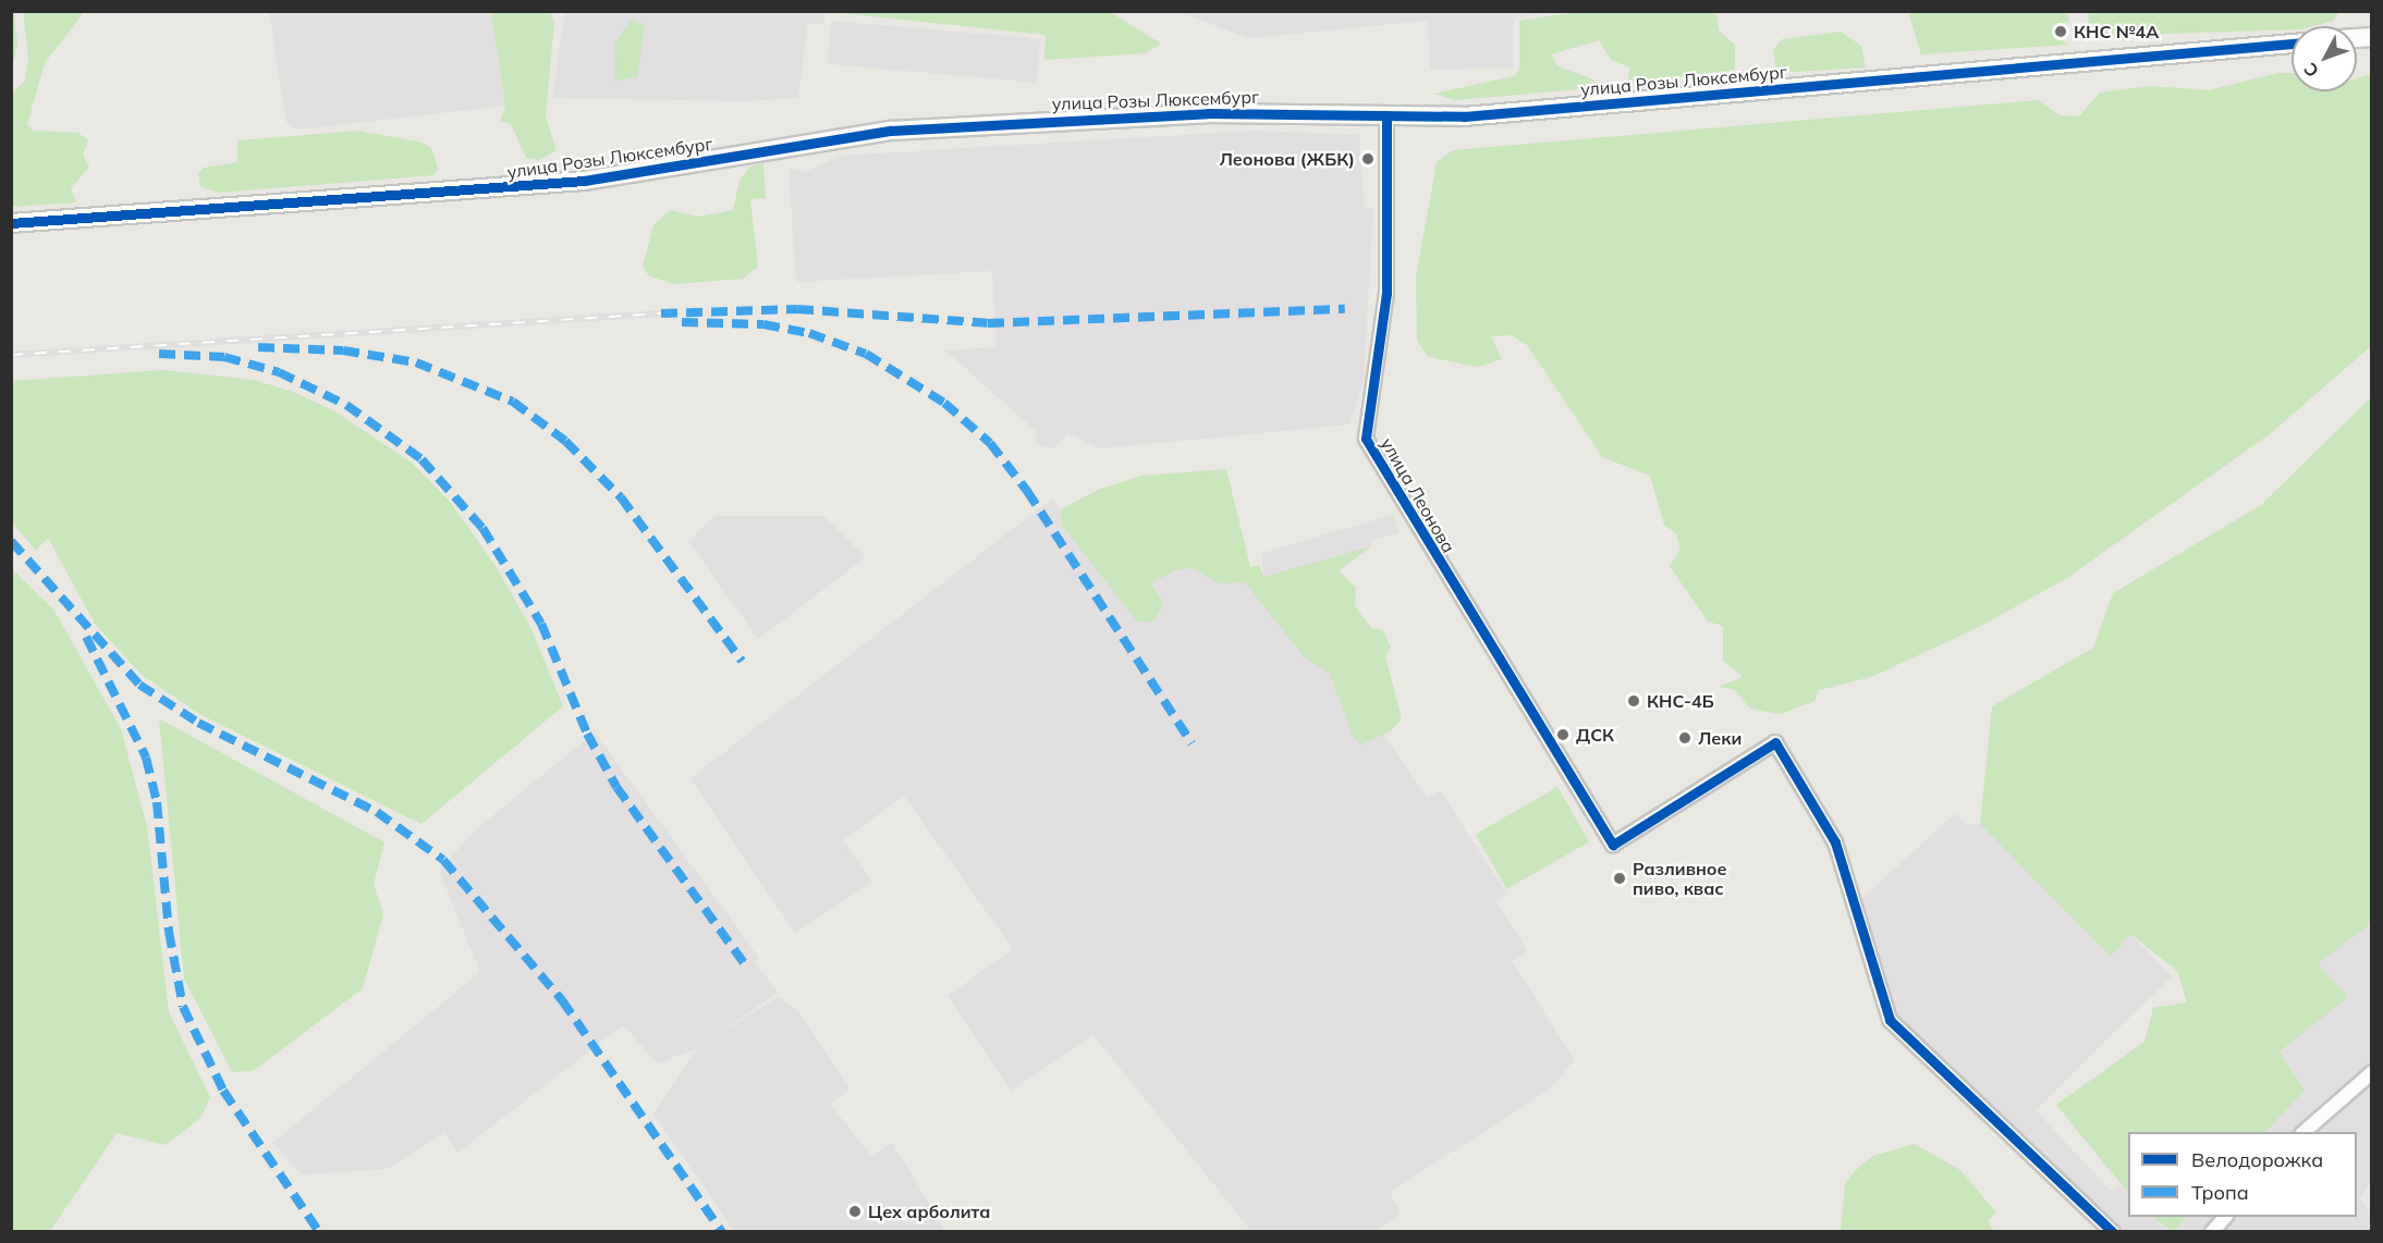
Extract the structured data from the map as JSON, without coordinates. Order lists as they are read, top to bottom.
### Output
{
  "streets": {
    "street": ["улица Розы Люксембург", "улица Леонова"]
  },
  "crossings": [
    ["улица Розы Люксембург", "улица Леонова"]
  ],
  "places": [
    "КНС №4А",
    "Леонова (ЖБК)",
    "КНС-4Б",
    "ДСК",
    "Леки",
    "Разливное пиво, квас",
    "Цех арболита"
  ],
  "legend": ["Велодорожка", "Тропа"],
  "north": "bottom left"
}
